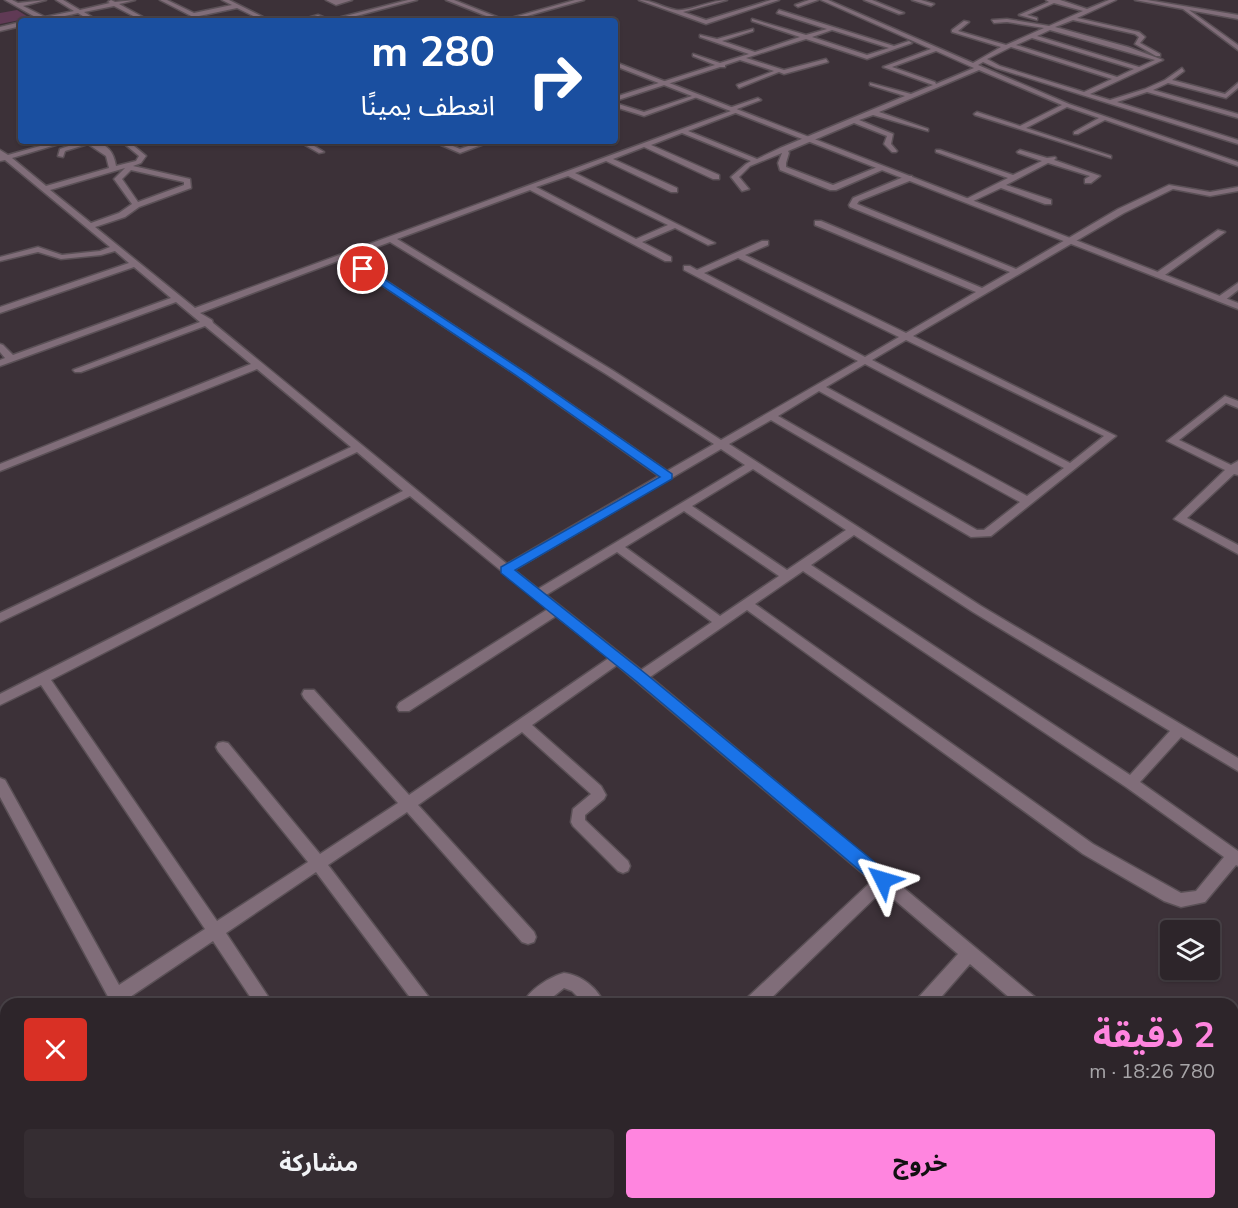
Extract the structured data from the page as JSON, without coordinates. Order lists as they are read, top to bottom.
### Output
{
  "page": {
    "turn": ["280 m", "انعطف يمينًا"],
    "heading": ["2 دقيقة", "780 m · 18:26"],
    "buttons": ["خروج", "مشاركة"]
  }
}
